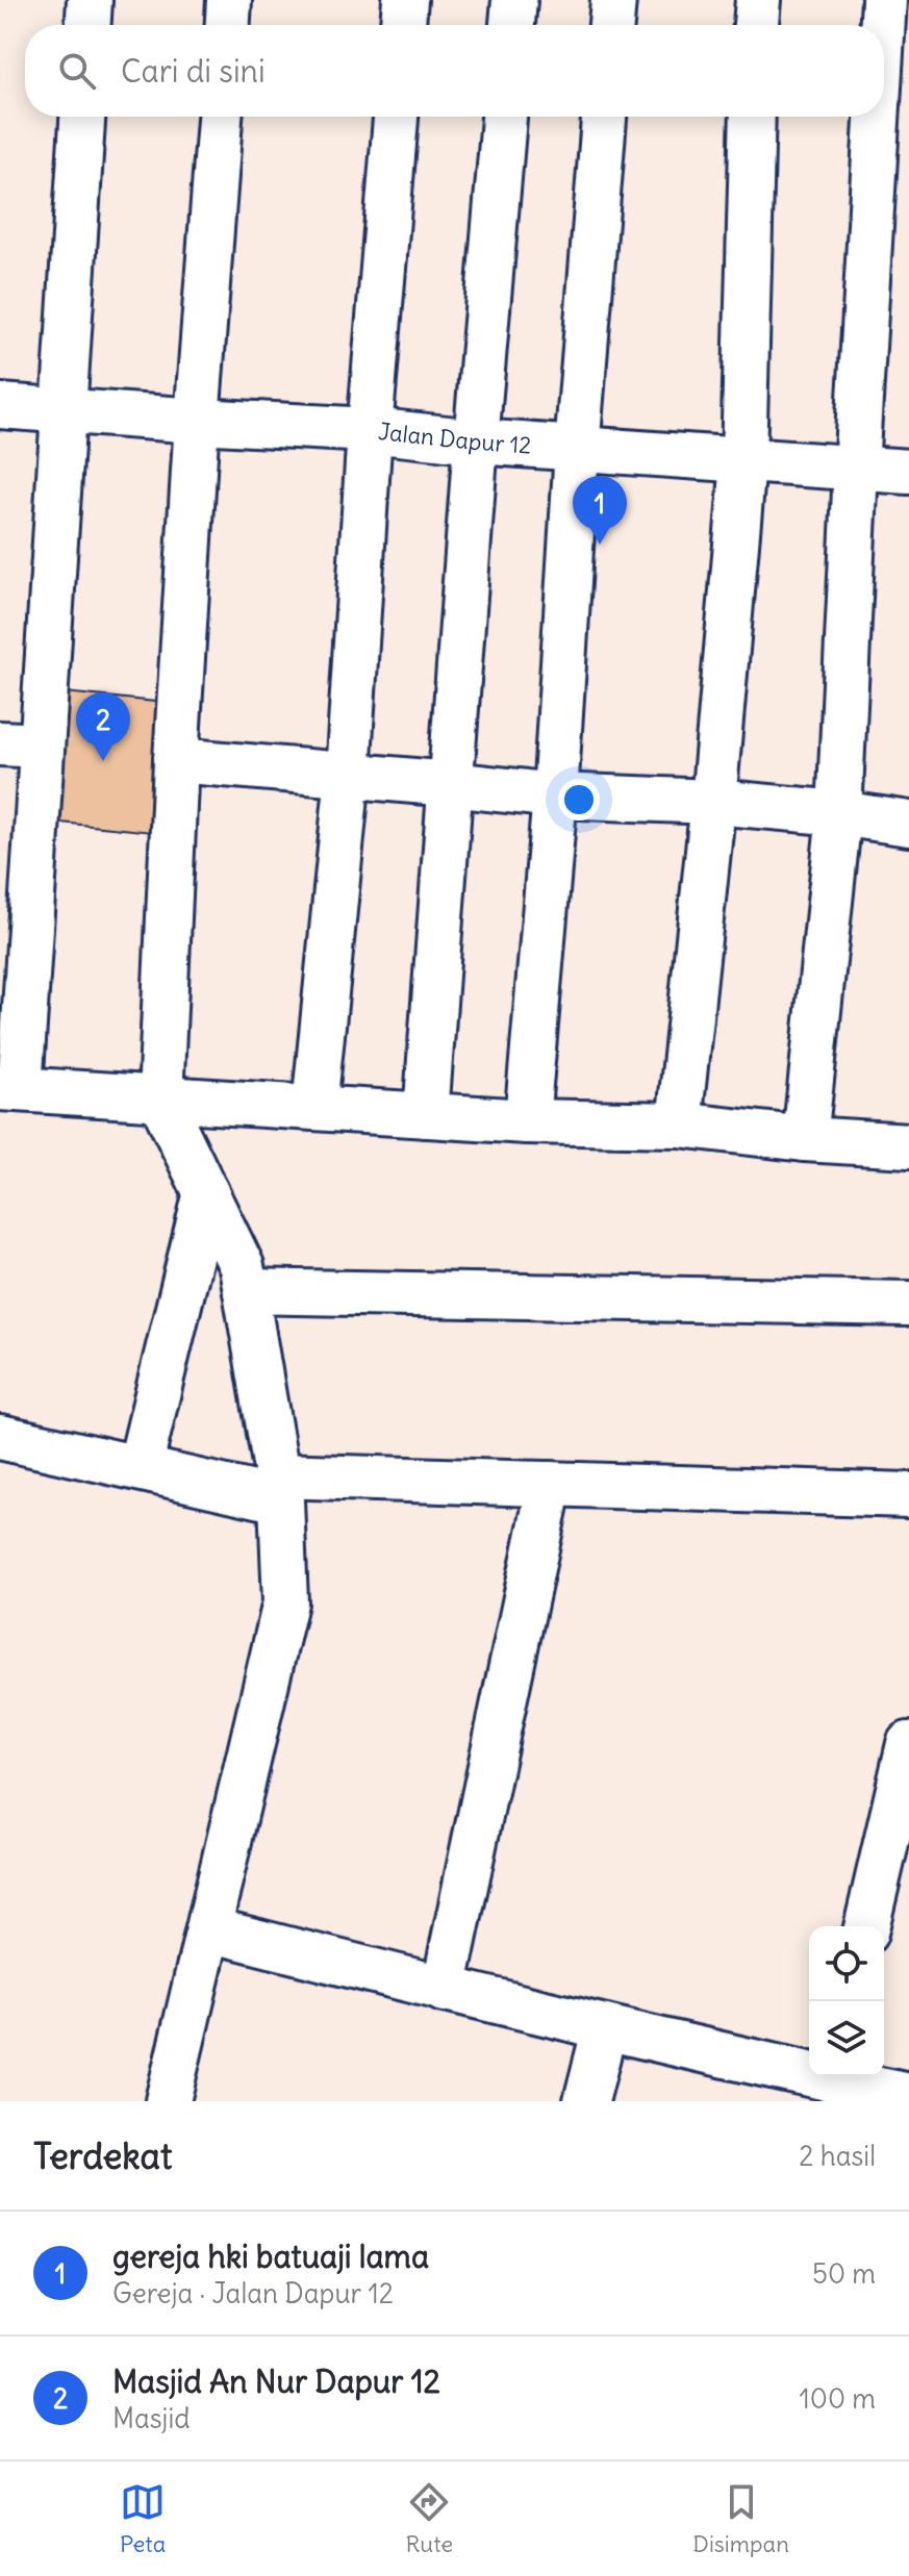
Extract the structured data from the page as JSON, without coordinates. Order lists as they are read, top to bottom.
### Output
{
  "streets": {
    "street": ["Jalan Dapur 12"]
  },
  "page": {
    "search": "Cari di sini",
    "pins": ["1", "2"],
    "heading": ["Terdekat", "2 hasil"],
    "list": [
      {
        "mark": "1",
        "name": "gereja hki batuaji lama",
        "note": "Gereja · Jalan Dapur 12",
        "value": "50 m"
      },
      {
        "mark": "2",
        "name": "Masjid An Nur Dapur 12",
        "note": "Masjid",
        "value": "100 m"
      }
    ],
    "nav": ["Peta", "Rute", "Disimpan"]
  }
}
